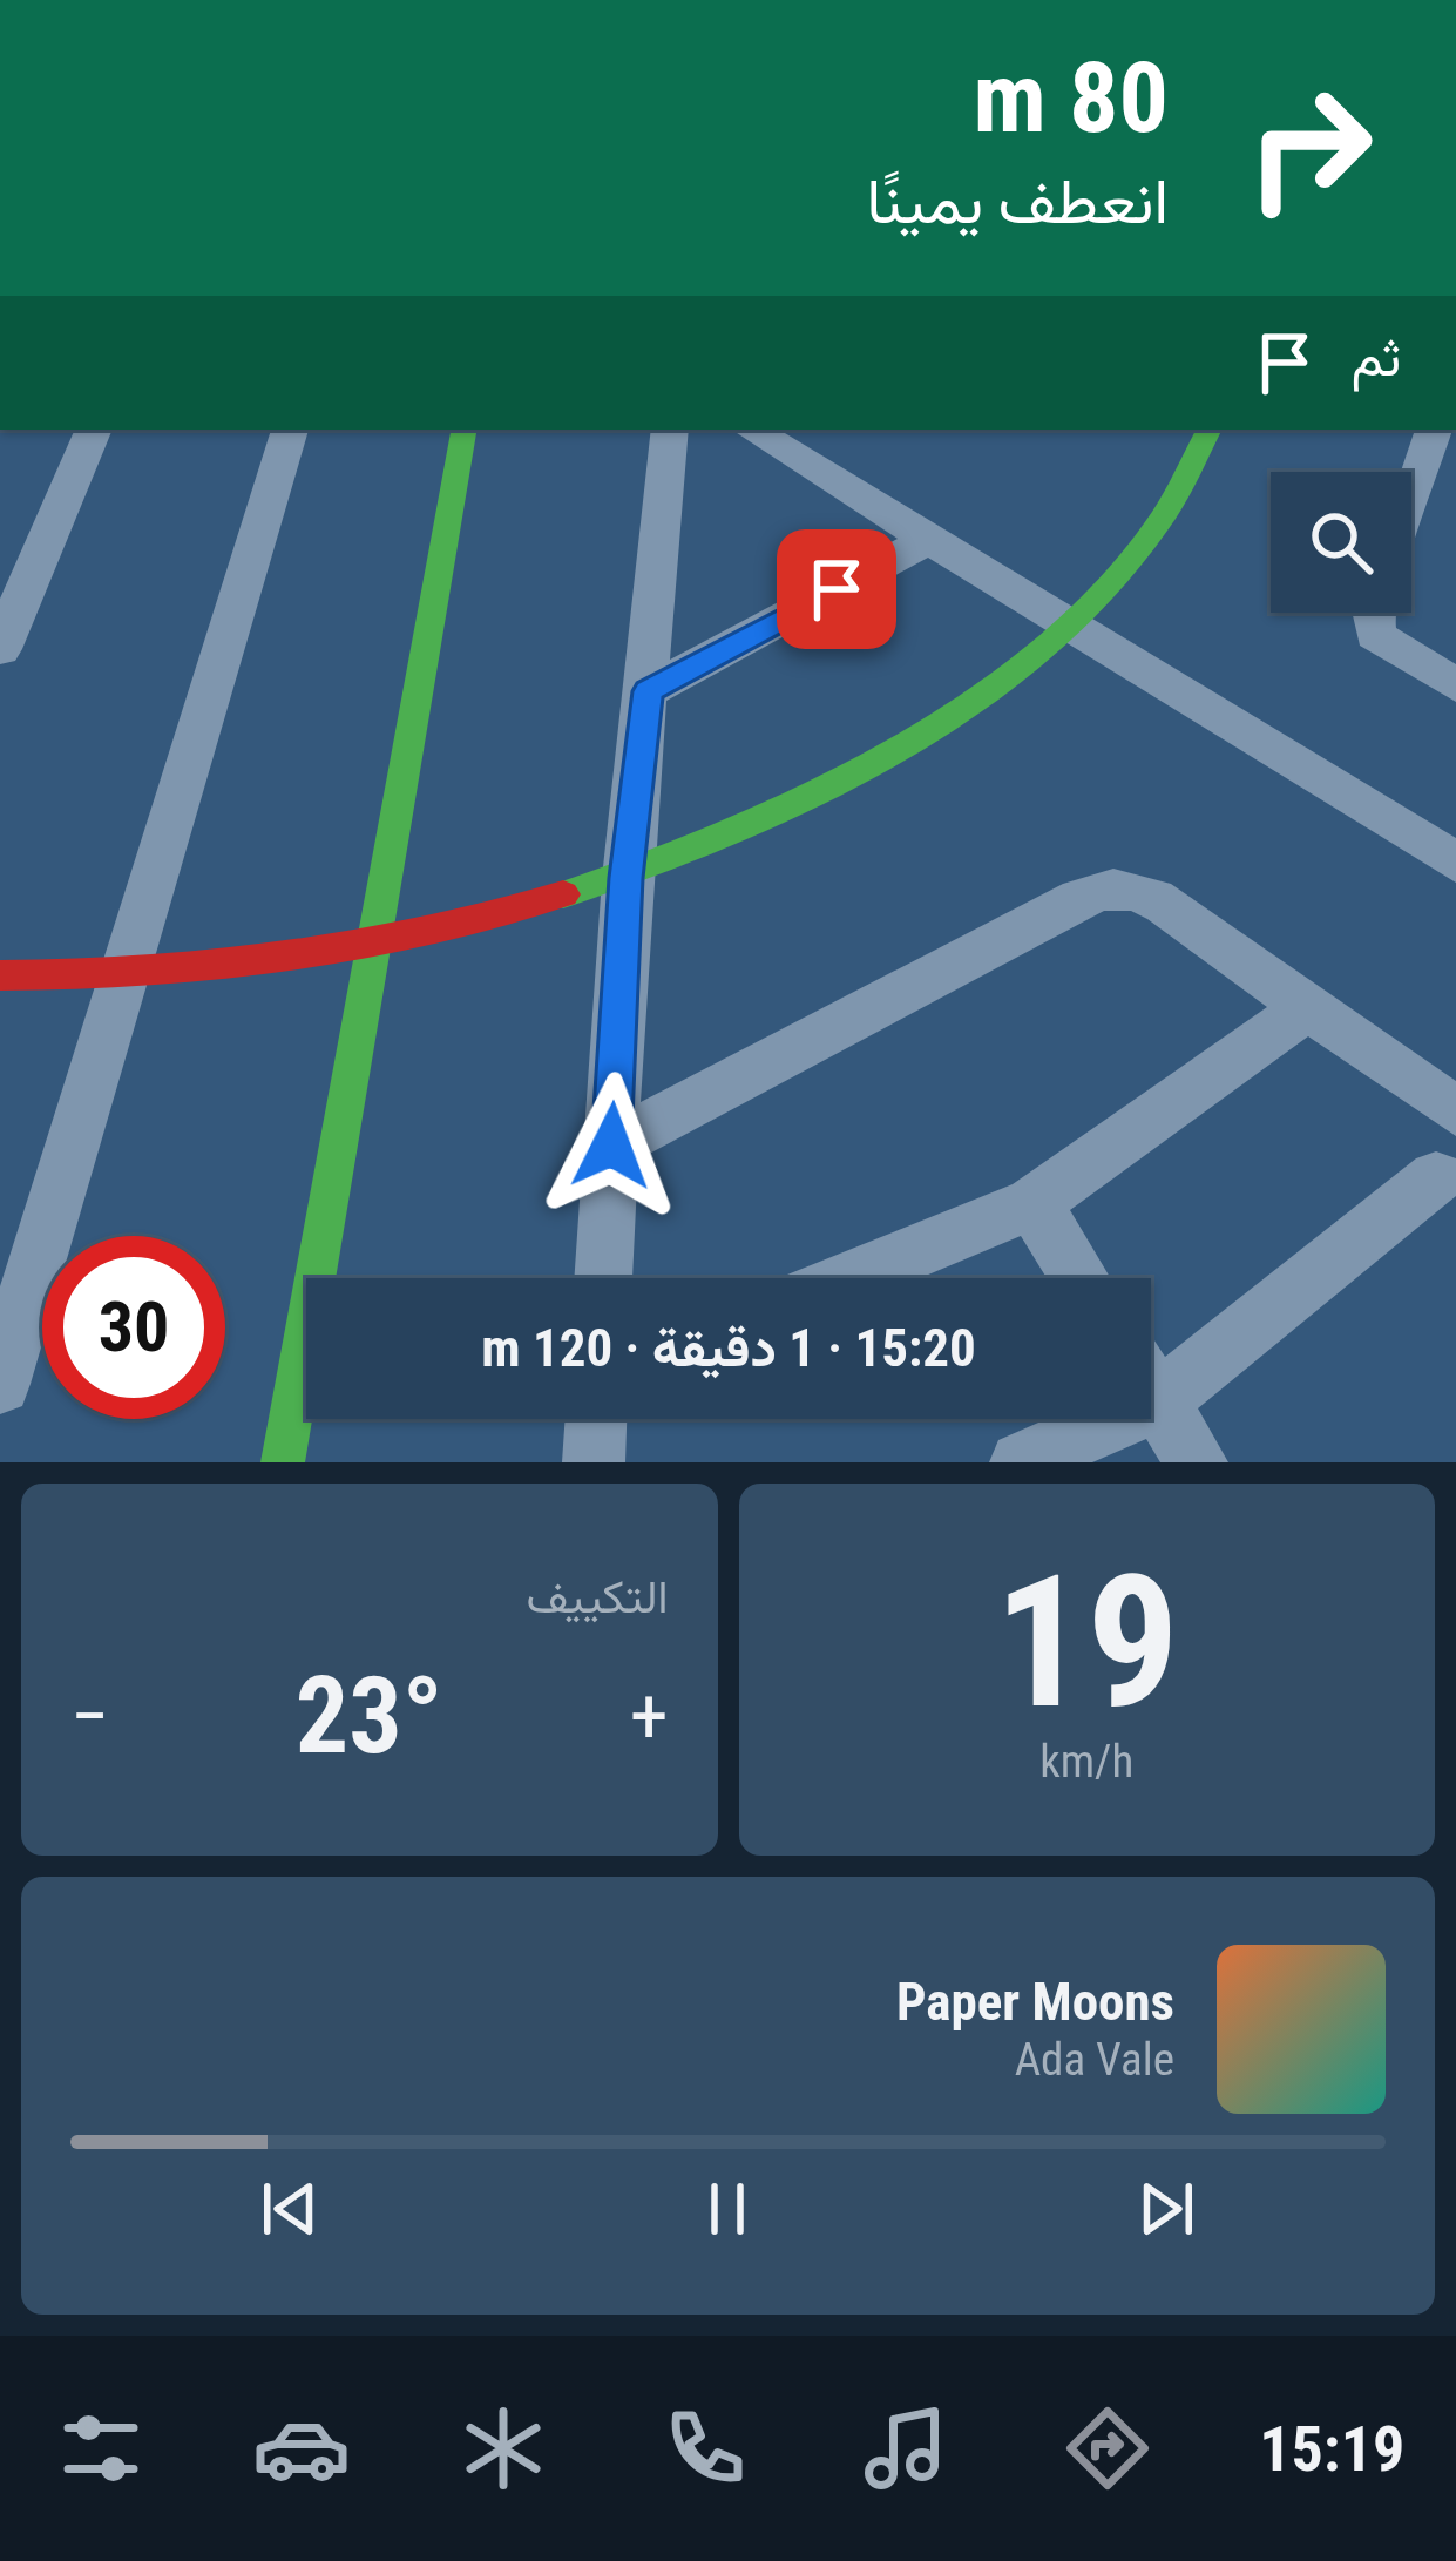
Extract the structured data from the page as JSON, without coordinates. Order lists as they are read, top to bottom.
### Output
{
  "page": {
    "turn": ["80 m", "انعطف يمينًا"],
    "then": "ثم",
    "limit": "30",
    "trip": "15:20 · 1 دقيقة · 120 m",
    "tile": [
      ["19", "km/h"],
      "التكييف"
    ],
    "heat": ["−", "23°", "+"],
    "song": ["Paper Moons", "Ada Vale"],
    "tabs": "15:19"
  }
}
